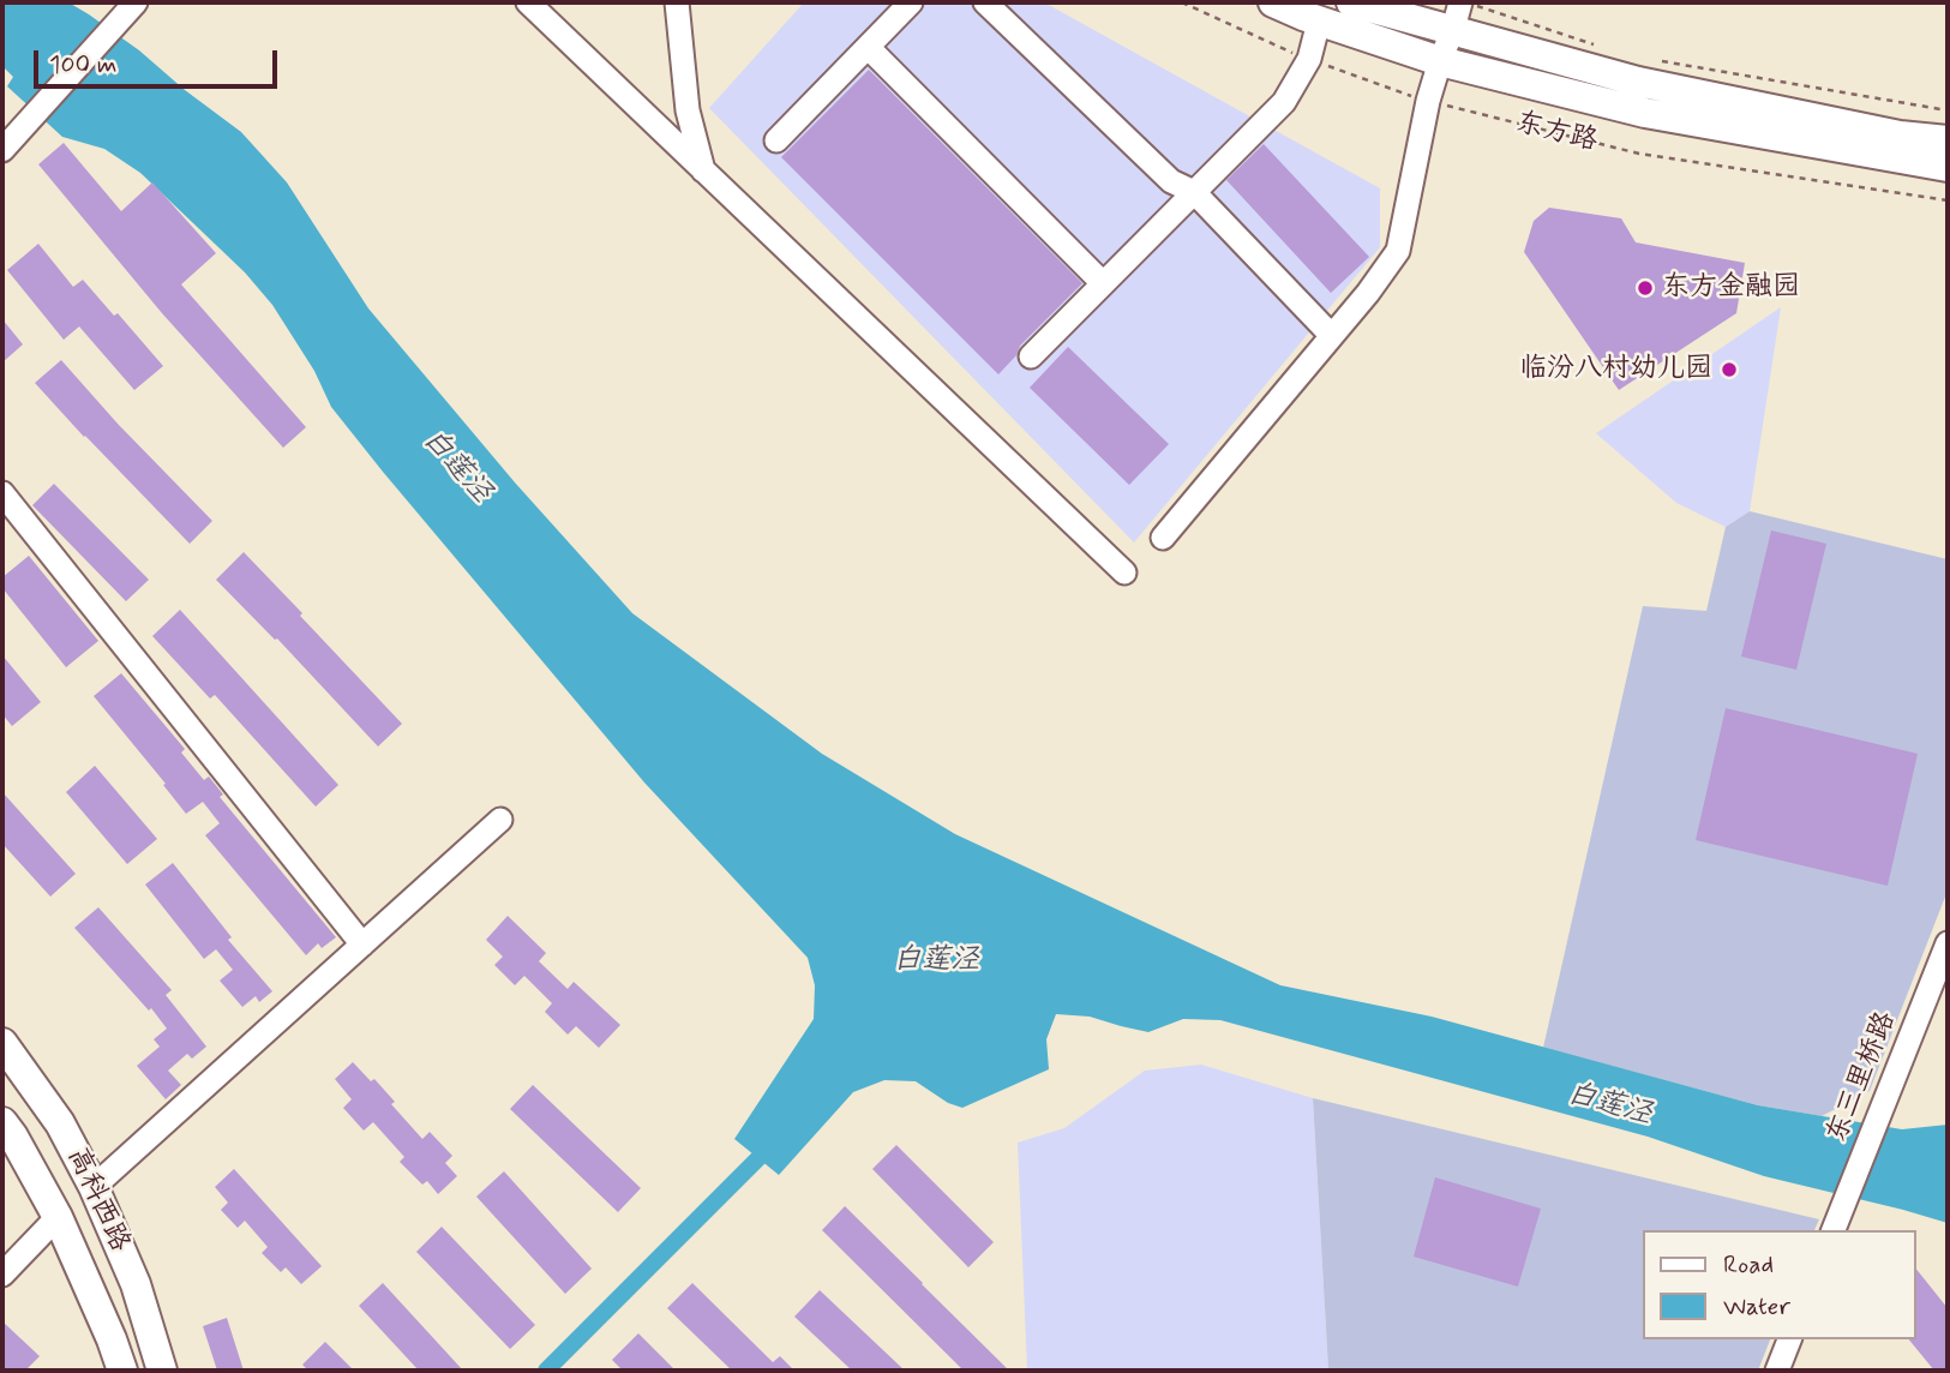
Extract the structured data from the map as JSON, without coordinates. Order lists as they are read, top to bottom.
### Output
{
  "streets": {
    "main road": ["东方路", "高科西路"],
    "street": ["东三里桥路"]
  },
  "water": ["白莲泾"],
  "places": ["东方金融园", "临汾八村幼儿园"],
  "legend": ["Road", "Water"],
  "scale_bar": "100 m"
}
